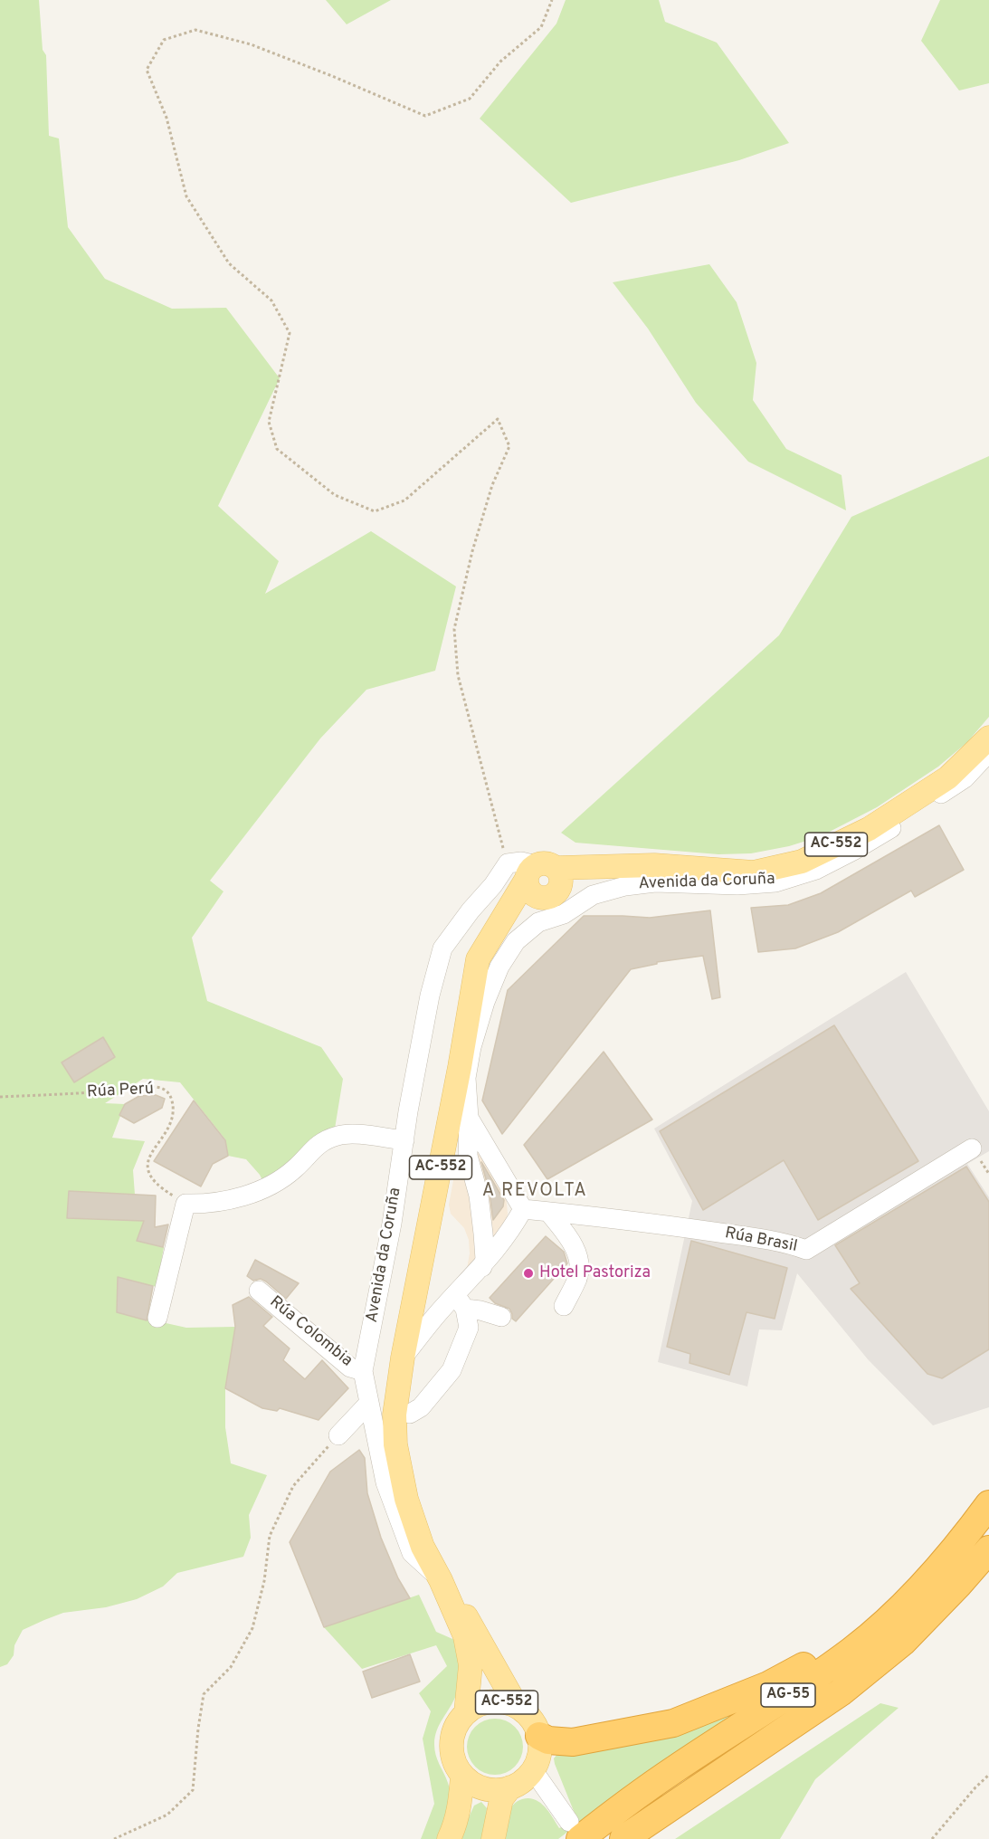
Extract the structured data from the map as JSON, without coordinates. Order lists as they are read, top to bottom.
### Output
{
  "streets": {
    "highway": ["AG-55"],
    "main road": ["AC-552", "Avenida da Coruña"],
    "street": ["Rúa Brasil", "Rúa Colombia"],
    "path": ["Rúa Perú"]
  },
  "crossings": [
    ["AC-552", "Avenida da Coruña"],
    ["Avenida da Coruña", "Rúa Brasil"],
    ["Avenida da Coruña", "Rúa Colombia"]
  ],
  "districts": ["A REVOLTA"],
  "places": ["Hotel Pastoriza"]
}
